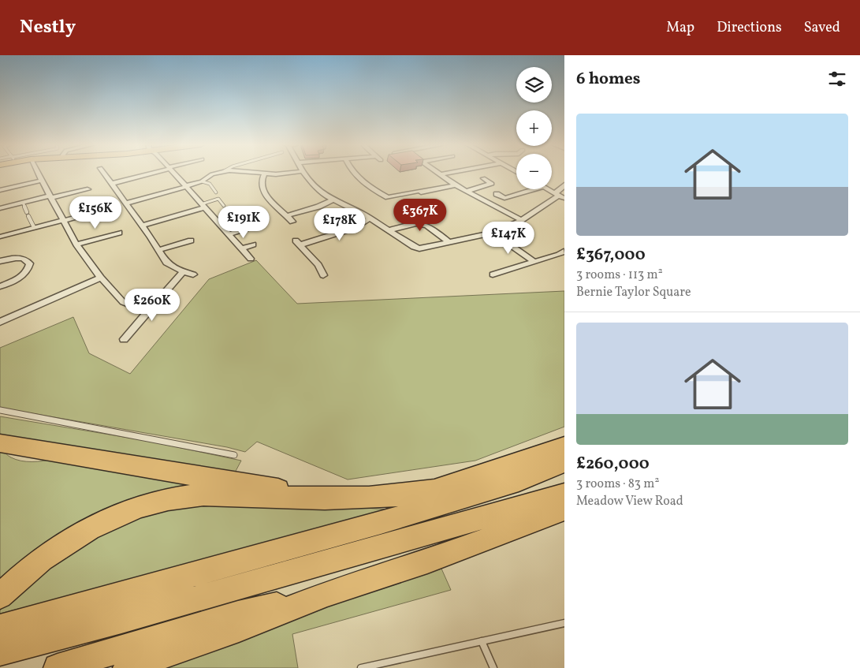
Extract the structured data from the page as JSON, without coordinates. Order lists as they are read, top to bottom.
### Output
{
  "page": {
    "header": "Nestly",
    "nav": ["Map", "Directions", "Saved"],
    "heading": "6 homes",
    "map_buttons": ["+", "−"],
    "list": [
      {
        "name": "£367,000",
        "note": "3 rooms · 113 m² · Bernie Taylor Square"
      },
      {
        "name": "£260,000",
        "note": "3 rooms · 83 m² · Meadow View Road"
      }
    ],
    "price": [
      "£156K",
      "£367K",
      "£191K",
      "£178K",
      "£147K",
      "£260K"
    ]
  }
}
